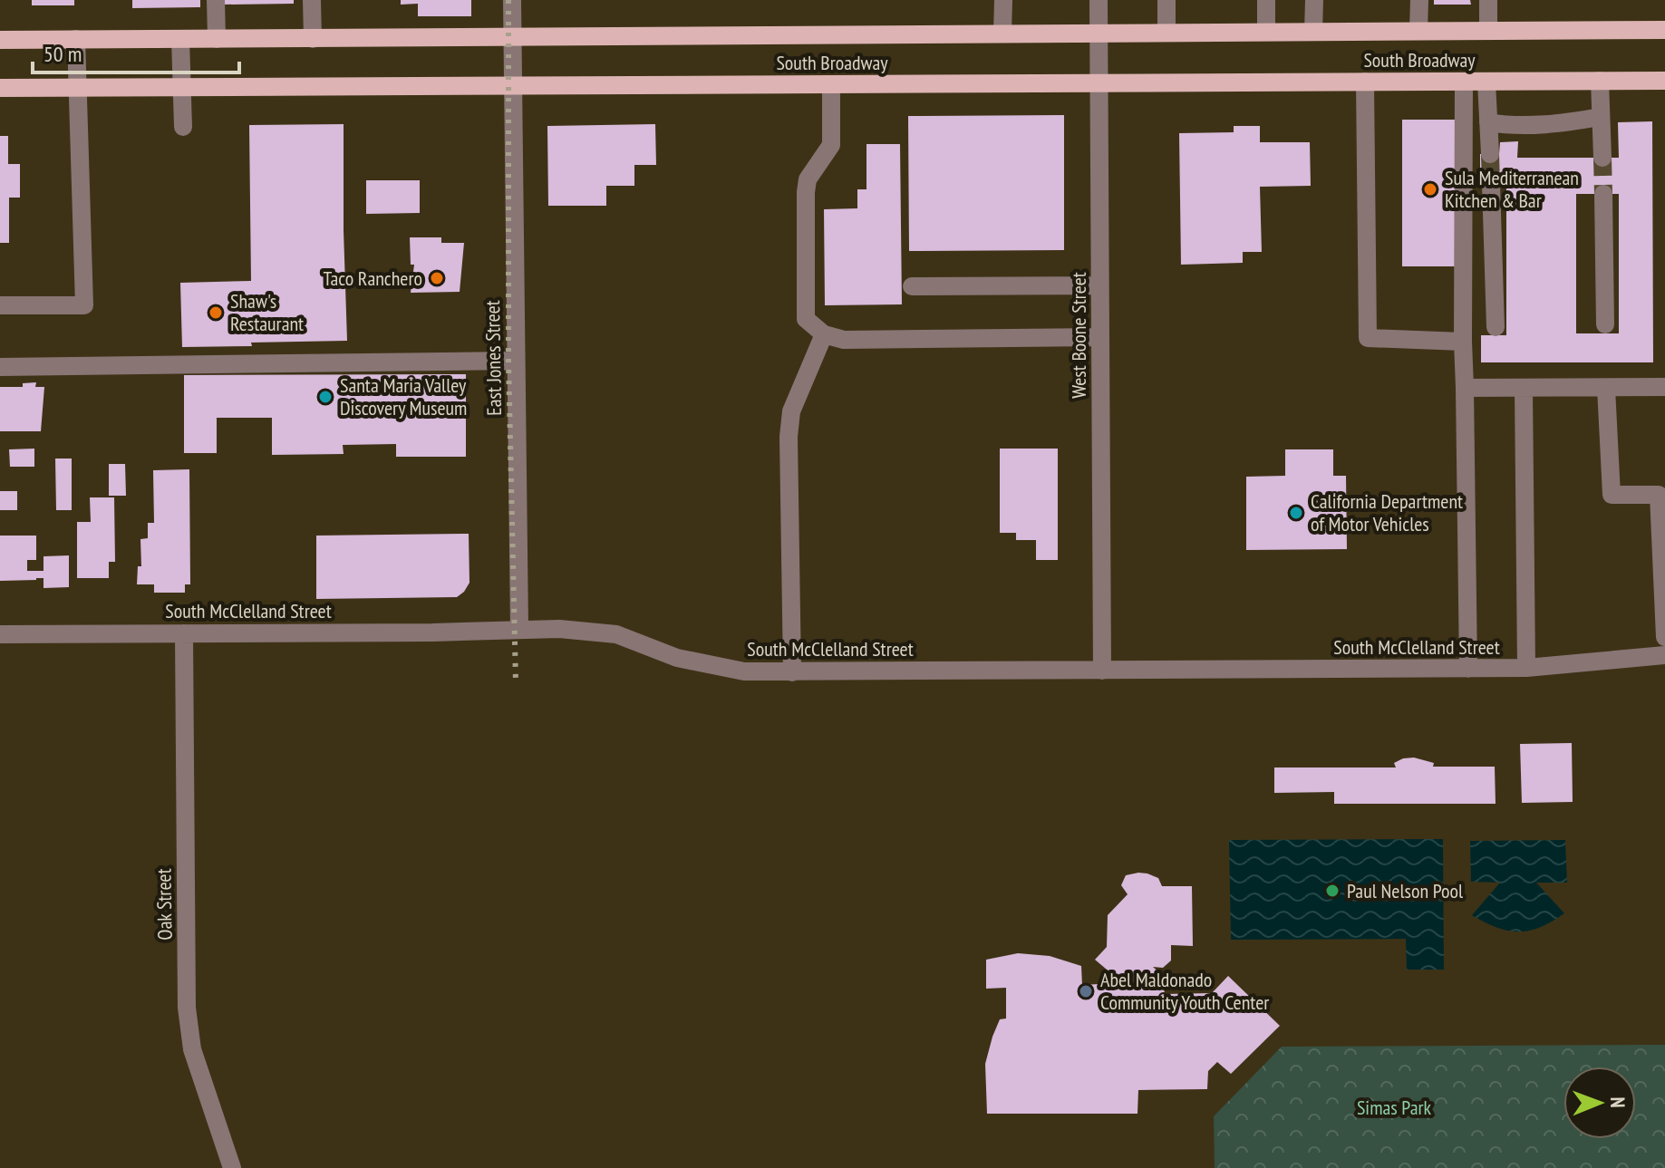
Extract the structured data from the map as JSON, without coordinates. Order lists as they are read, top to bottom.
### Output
{
  "streets": {
    "main road": ["South Broadway"],
    "street": [
      "West Boone Street",
      "East Jones Street",
      "South McClelland Street",
      "Oak Street"
    ]
  },
  "crossings": [
    ["South Broadway", "West Boone Street"],
    ["South Broadway", "East Jones Street"],
    ["West Boone Street", "South McClelland Street"],
    ["East Jones Street", "South McClelland Street"],
    ["South McClelland Street", "Oak Street"]
  ],
  "parks": ["Simas Park"],
  "places": [
    "Sula Mediterranean Kitchen & Bar",
    "Taco Ranchero",
    "Shaw's Restaurant",
    "Santa Maria Valley Discovery Museum",
    "California Department of Motor Vehicles",
    "Paul Nelson Pool",
    "Abel Maldonado Community Youth Center"
  ],
  "scale_bar": "50 m",
  "north": "right"
}
